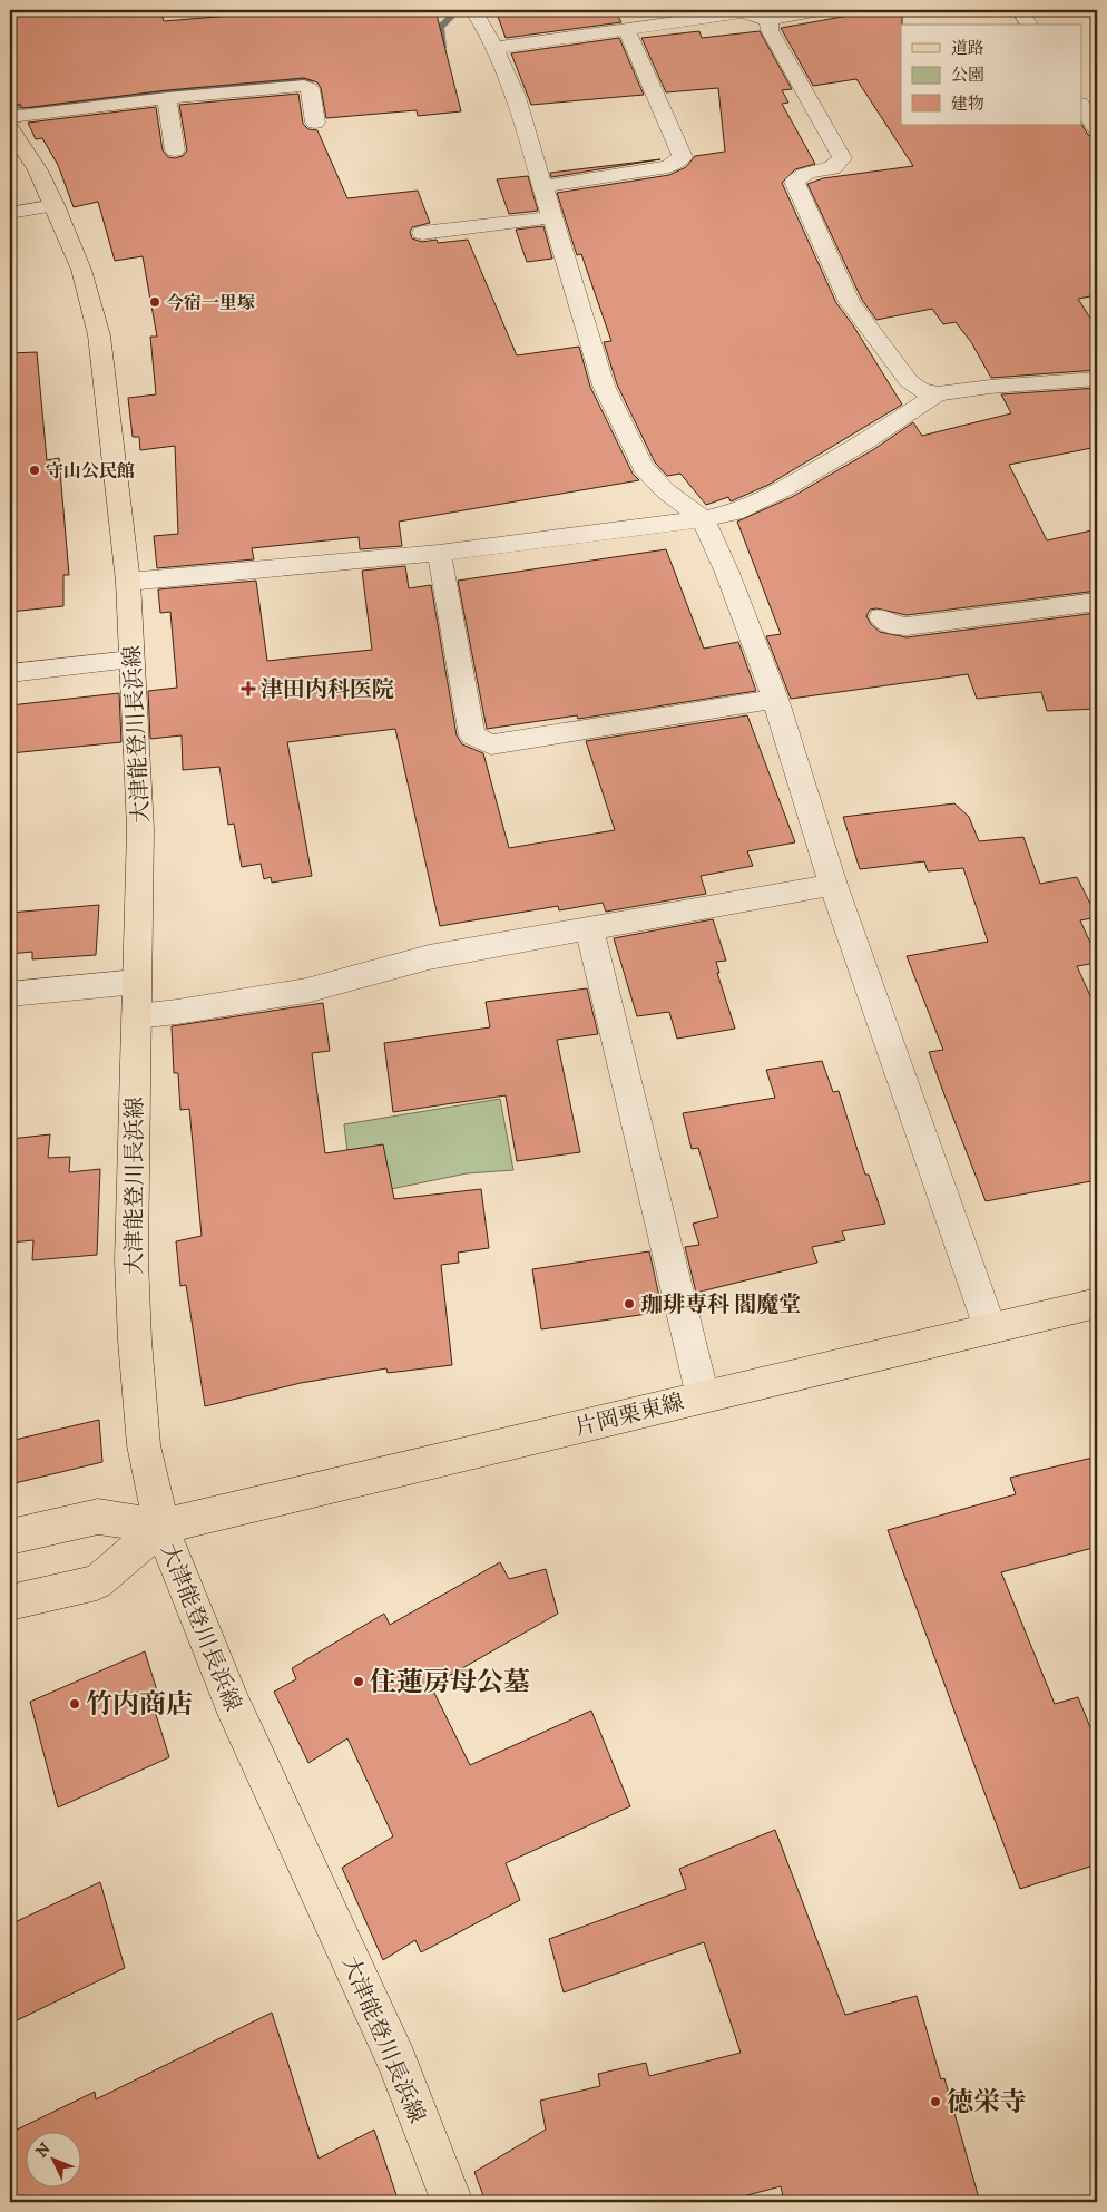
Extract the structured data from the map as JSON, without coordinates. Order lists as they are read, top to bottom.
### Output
{
  "streets": {
    "main road": ["大津能登川長浜線", "片岡栗東線"]
  },
  "crossings": [
    ["大津能登川長浜線", "片岡栗東線"]
  ],
  "places": {
    "other": [
      "今宿一里塚",
      "守山公民館",
      "珈琲専科 閻魔堂",
      "住蓮房母公墓",
      "竹内商店",
      "徳栄寺"
    ],
    "health": ["津田内科医院"]
  },
  "legend": ["道路", "公園", "建物"],
  "north": "top left"
}
